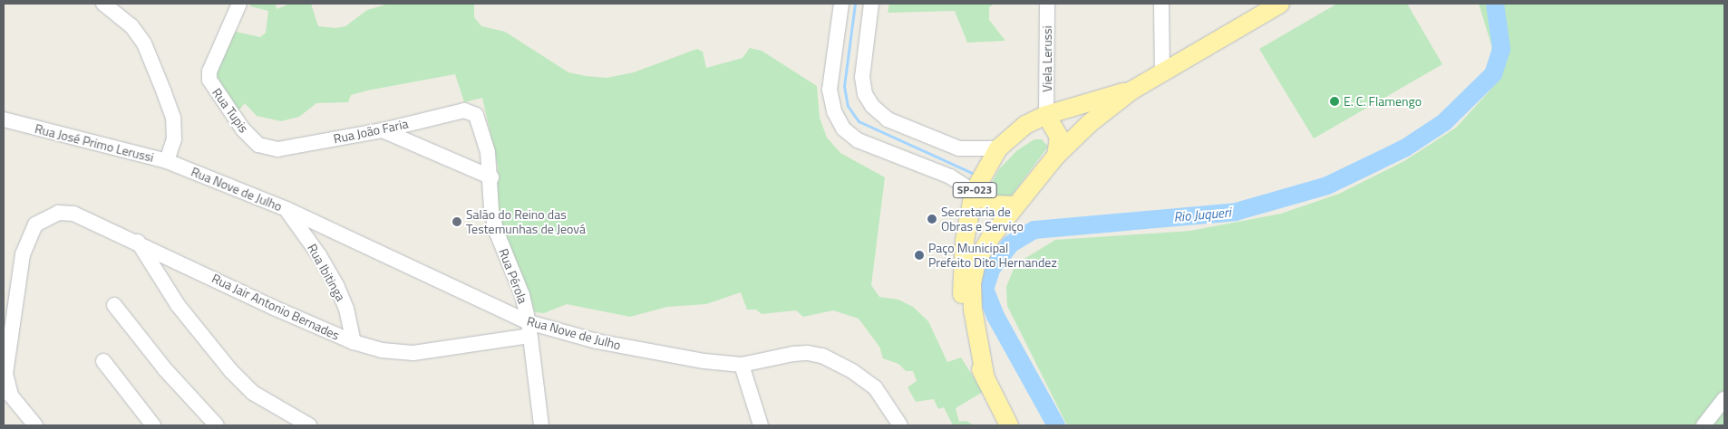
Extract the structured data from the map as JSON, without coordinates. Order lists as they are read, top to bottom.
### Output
{
  "streets": {
    "main road": ["SP-023"],
    "street": [
      "Viela Lerussi",
      "Rua Tupis",
      "Rua João Faria",
      "Rua José Primo Lerussi",
      "Rua Nove de Julho",
      "Rua Ibitinga",
      "Rua Pérola",
      "Rua Jair Antonio Bernades"
    ]
  },
  "crossings": [
    ["Viela Lerussi", "SP-023"],
    ["Rua Tupis", "Rua João Faria"],
    ["Rua João Faria", "Rua Pérola"],
    ["Rua José Primo Lerussi", "Rua Nove de Julho"],
    ["Rua Nove de Julho", "Rua Ibitinga"],
    ["Rua Nove de Julho", "Rua Pérola"],
    ["Rua Nove de Julho", "Rua Jair Antonio Bernades"],
    ["Rua Ibitinga", "Rua Jair Antonio Bernades"],
    ["Rua Pérola", "Rua Jair Antonio Bernades"]
  ],
  "water": ["Rio Juqueri"],
  "places": [
    "E. C. Flamengo",
    "Secretaria de Obras e Serviço",
    "Salão do Reino das Testemunhas de Jeová",
    "Paço Municipal Prefeito Dito Hernandez"
  ]
}
